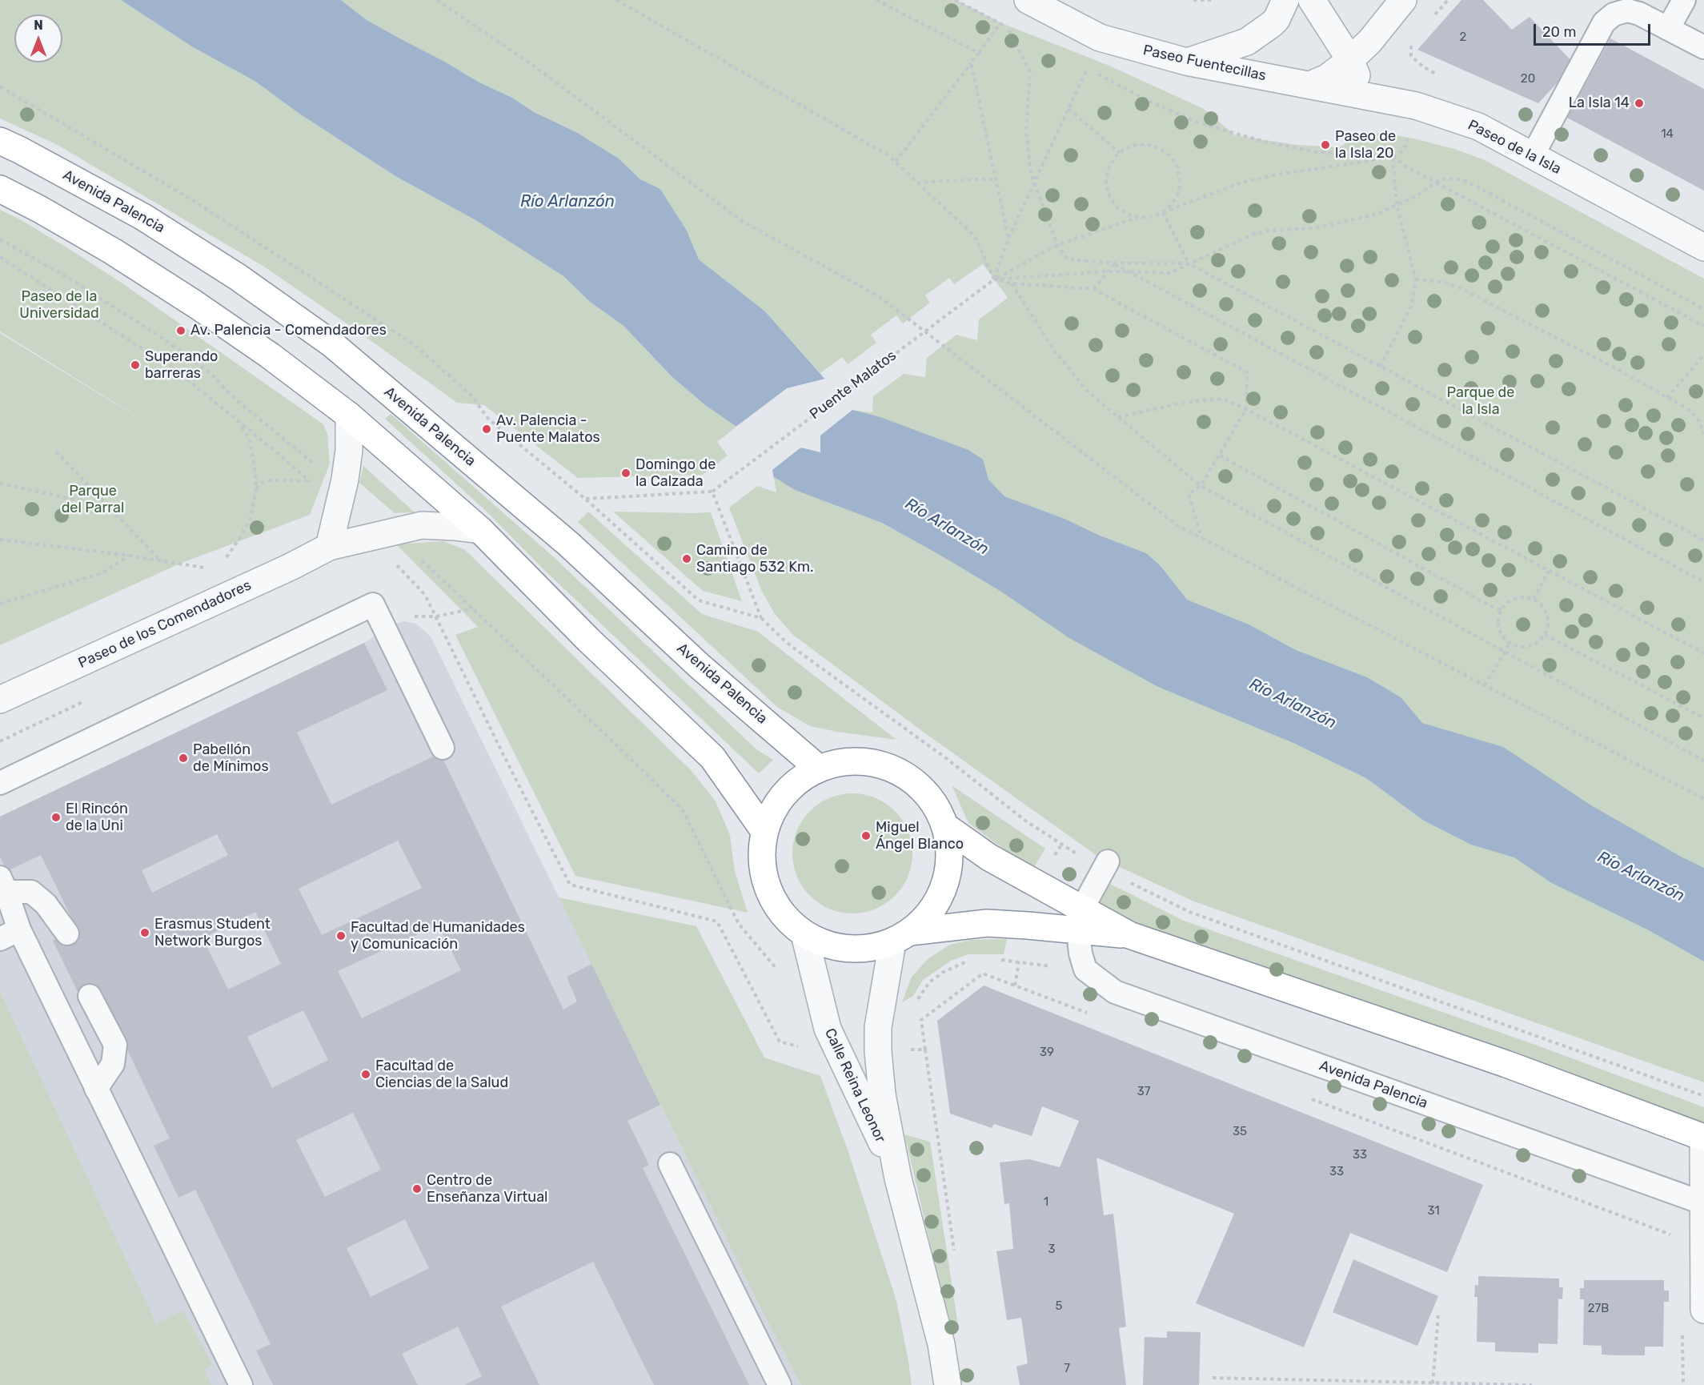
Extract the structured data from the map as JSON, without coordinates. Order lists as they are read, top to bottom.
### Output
{
  "streets": {
    "highway": ["Avenida Palencia"],
    "street": [
      "Paseo Fuentecillas",
      "Paseo de la Isla",
      "Paseo de los Comendadores",
      "Calle Reina Leonor"
    ],
    "path": ["Puente Malatos"]
  },
  "crossings": [
    ["Paseo Fuentecillas", "Paseo de la Isla"]
  ],
  "water": ["Río Arlanzón"],
  "parks": ["Paseo de la Universidad", "Parque de la Isla", "Parque del Parral"],
  "places": [
    "La Isla 14",
    "Paseo de la Isla 20",
    "Av. Palencia - Comendadores",
    "Superando barreras",
    "Av. Palencia - Puente Malatos",
    "Domingo de la Calzada",
    "Camino de Santiago 532 Km.",
    "Pabellón de Mínimos",
    "El Rincón de la Uni",
    "Miguel Ángel Blanco",
    "Erasmus Student Network Burgos",
    "Facultad de Humanidades y Comunicación",
    "Facultad de Ciencias de la Salud",
    "Centro de Enseñanza Virtual"
  ],
  "house_numbers": [
    "2",
    "20",
    "14",
    "39",
    "37",
    "35",
    "33",
    "33",
    "1",
    "31",
    "3",
    "5",
    "27B",
    "7"
  ],
  "scale_bar": "20 m",
  "north": "top"
}
